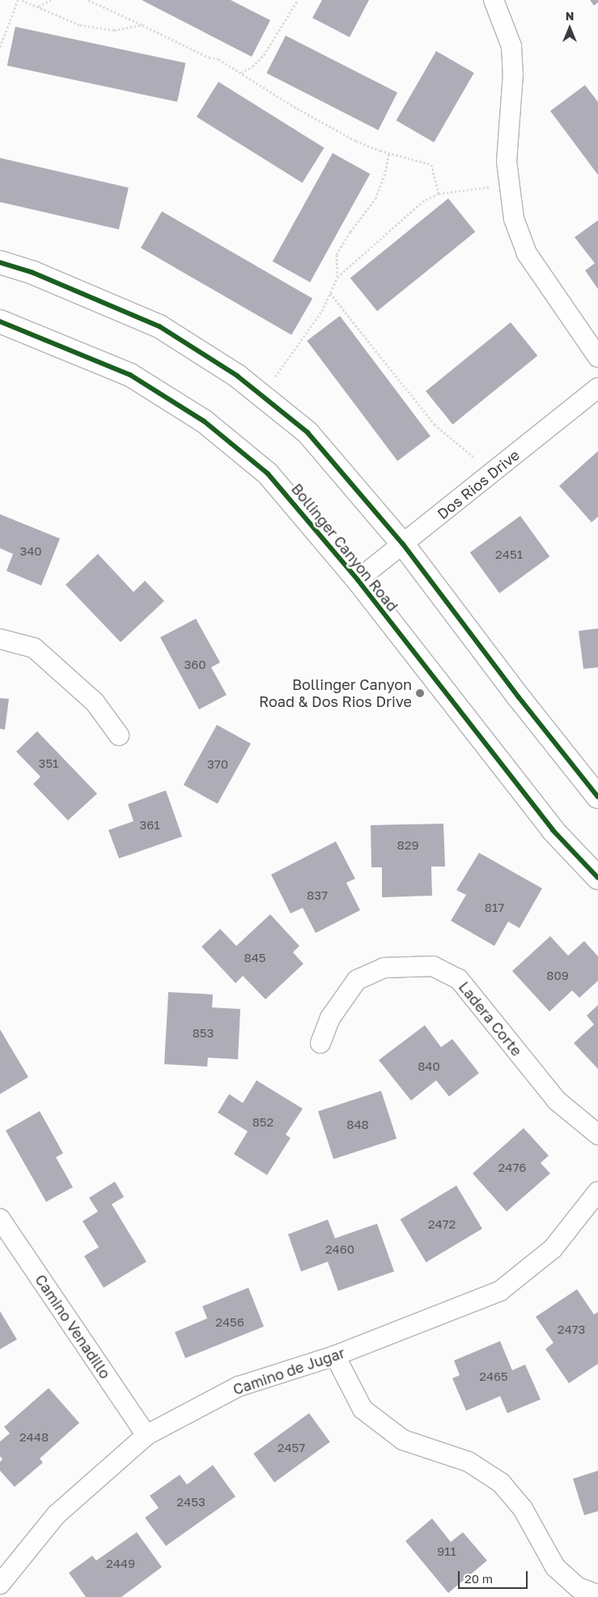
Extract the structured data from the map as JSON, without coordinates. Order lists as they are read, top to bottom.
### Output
{
  "streets": {
    "main road": ["Bollinger Canyon Road"],
    "street": [
      "Dos Rios Drive",
      "Ladera Corte",
      "Camino Venadillo",
      "Camino de Jugar"
    ]
  },
  "crossings": [
    ["Dos Rios Drive", "Bollinger Canyon Road"],
    ["Camino Venadillo", "Camino de Jugar"]
  ],
  "places": ["Bollinger Canyon Road & Dos Rios Drive"],
  "house_numbers": [
    "340",
    "2451",
    "360",
    "351",
    "370",
    "361",
    "829",
    "837",
    "817",
    "845",
    "809",
    "853",
    "840",
    "852",
    "848",
    "2476",
    "2472",
    "2460",
    "2456",
    "2473",
    "2465",
    "2448",
    "2457",
    "2453",
    "911",
    "2449"
  ],
  "scale_bar": "20 m",
  "north": "top"
}
